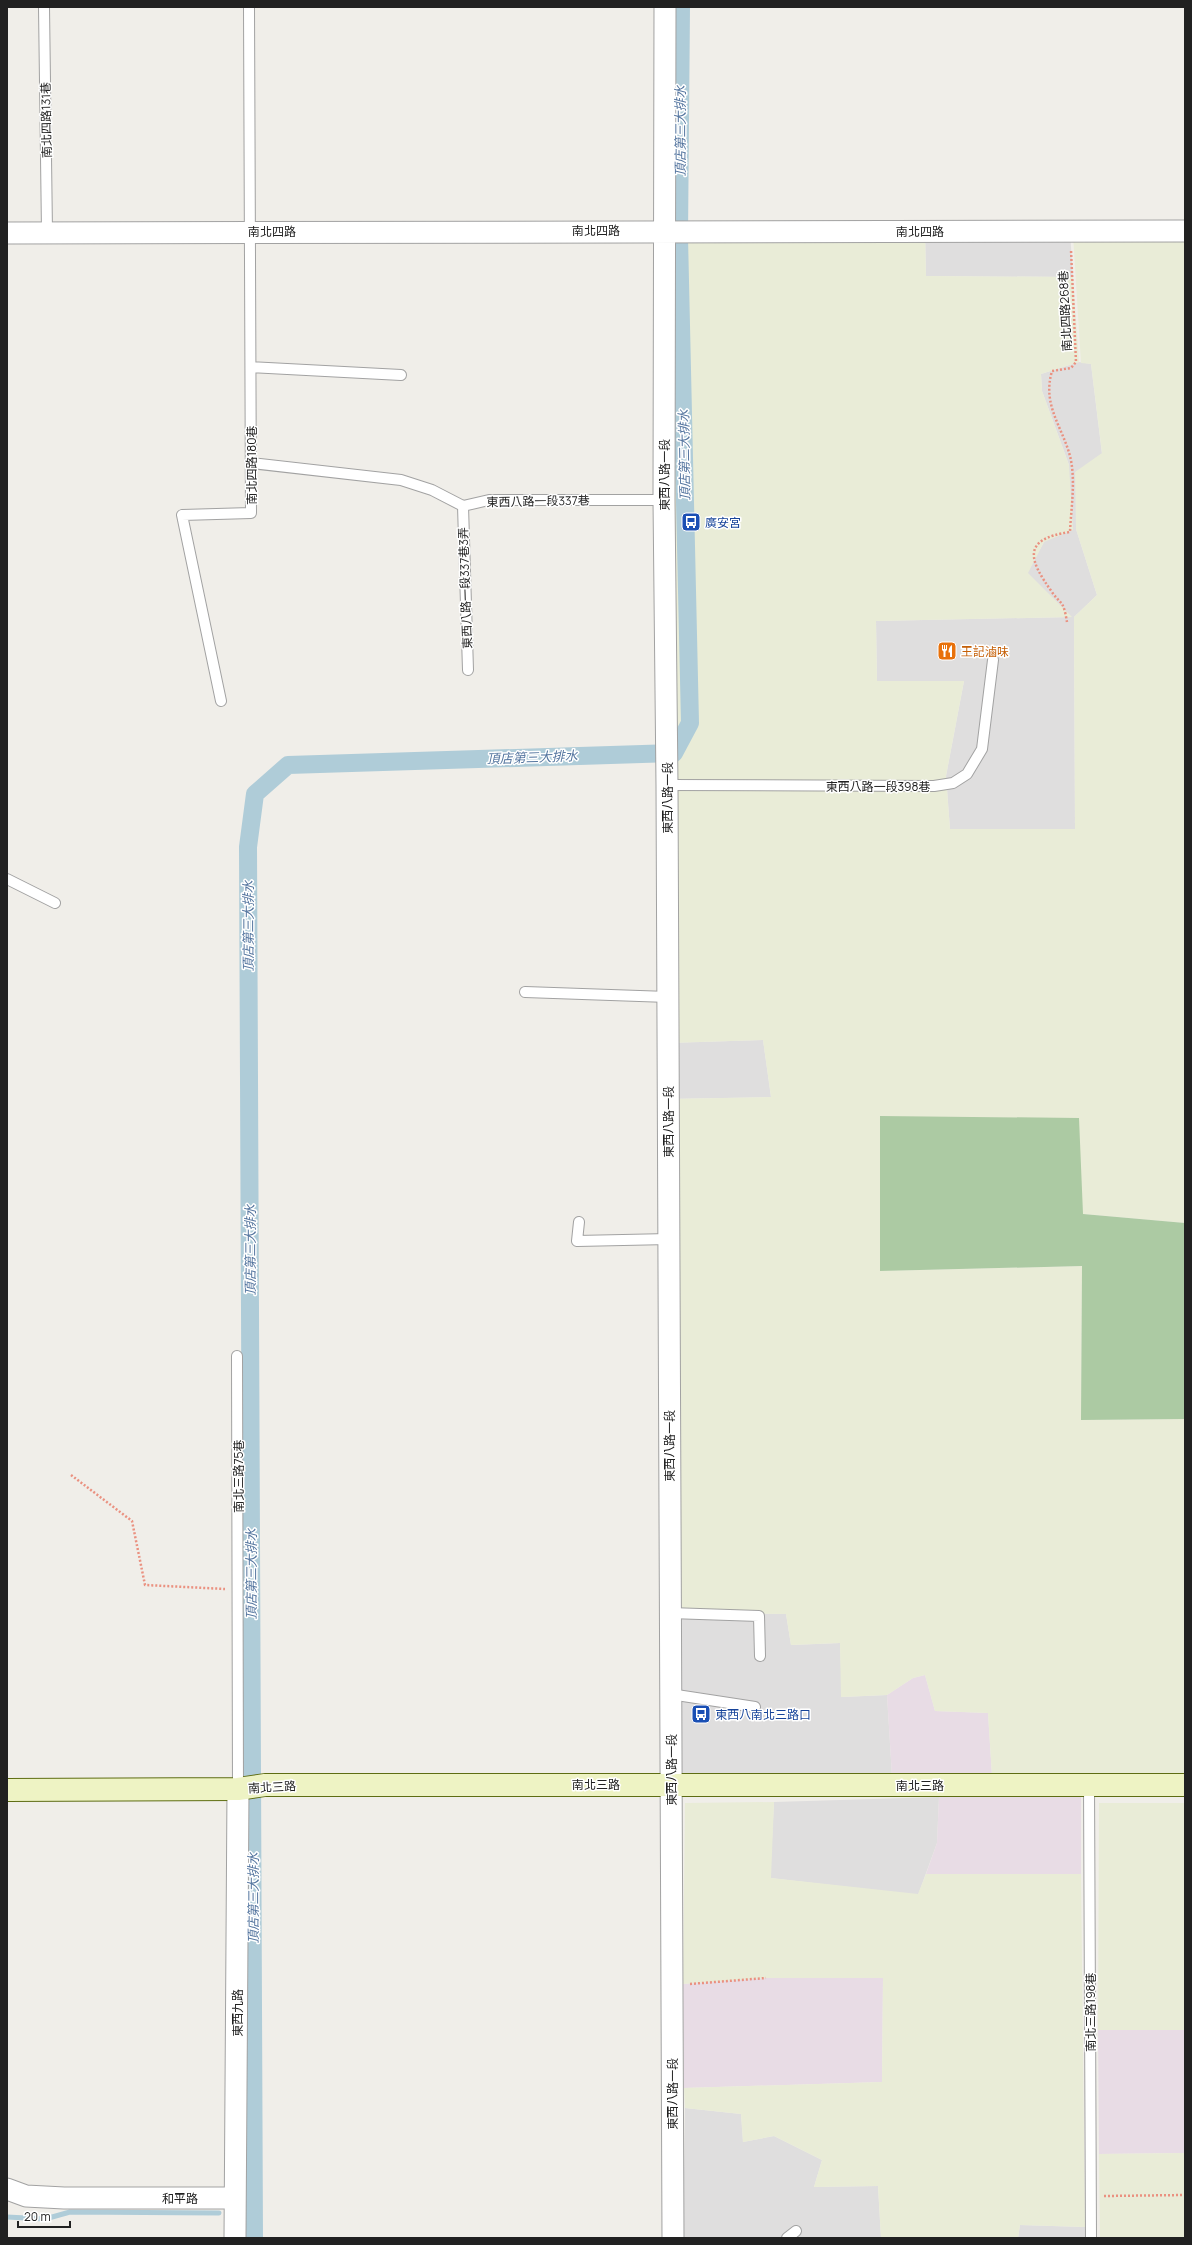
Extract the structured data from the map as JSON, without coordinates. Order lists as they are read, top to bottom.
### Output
{
  "streets": {
    "street": [
      "南北四路",
      "東西八路一段",
      "南北三路",
      "東西九路",
      "和平路"
    ],
    "lane": [
      "南北四路131巷",
      "南北四路180巷",
      "東西八路一段337巷",
      "東西八路一段337巷3弄",
      "東西八路一段398巷",
      "南北三路75巷",
      "南北三路198巷"
    ],
    "path": ["南北四路268巷"]
  },
  "crossings": [
    ["南北四路131巷", "南北四路"],
    ["南北四路", "南北四路268巷"],
    ["南北四路", "南北四路180巷"],
    ["南北四路", "東西八路一段"],
    ["東西八路一段", "東西八路一段337巷"],
    ["東西八路一段", "東西八路一段398巷"],
    ["東西八路一段", "南北三路"],
    ["東西八路一段337巷", "東西八路一段337巷3弄"],
    ["南北三路75巷", "南北三路"],
    ["南北三路75巷", "東西九路"],
    ["南北三路", "南北三路198巷"],
    ["南北三路", "東西九路"],
    ["東西九路", "和平路"]
  ],
  "water": ["頂店第三大排水"],
  "places": {
    "bus stop": ["廣安宮", "東西八南北三路口"],
    "restaurant": ["王記滷味"]
  },
  "scale_bar": "20 m"
}
